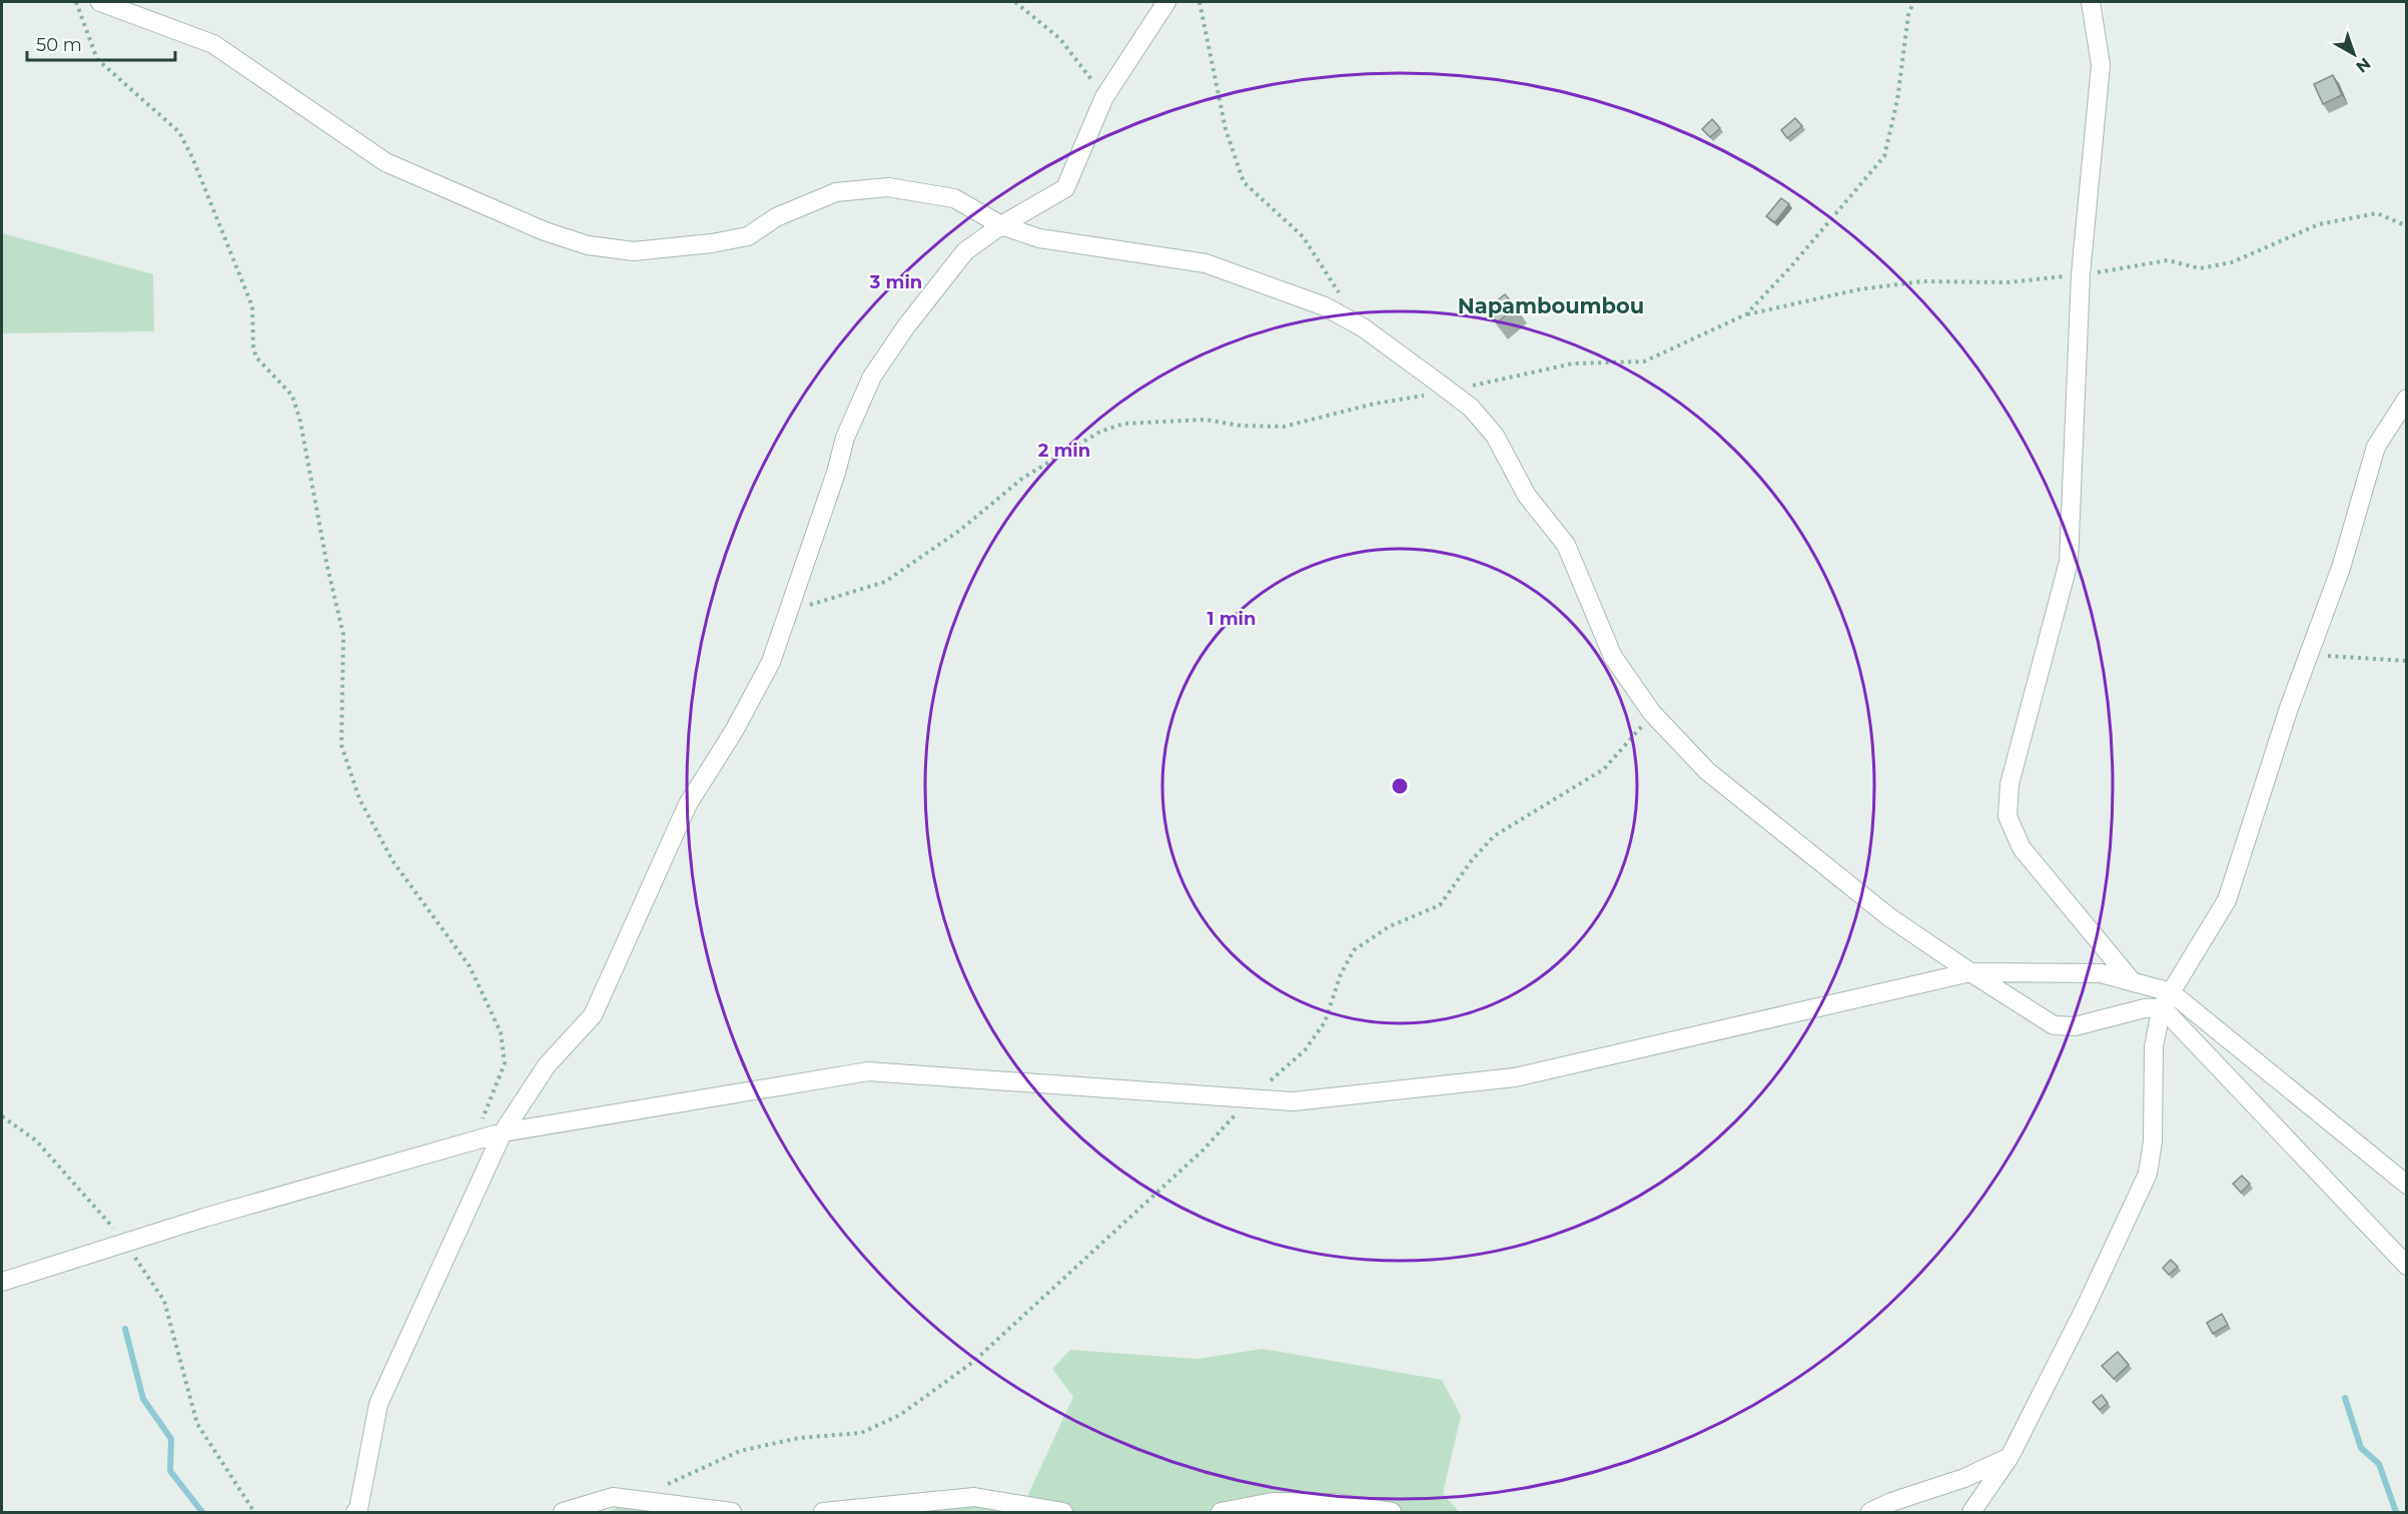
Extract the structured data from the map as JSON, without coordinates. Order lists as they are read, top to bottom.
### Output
{
  "districts": ["Napamboumbou"],
  "scale_bar": "50 m",
  "north": "bottom right",
  "rings": ["3 min", "2 min", "1 min"]
}
